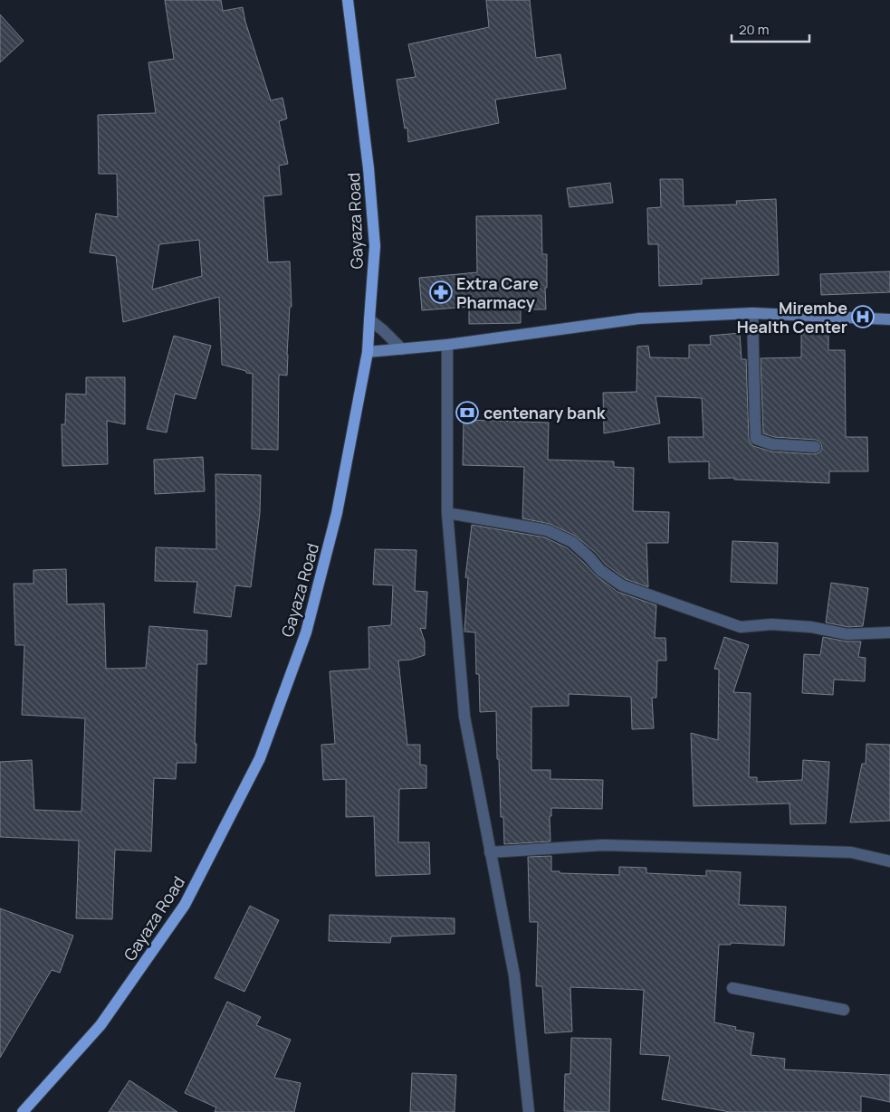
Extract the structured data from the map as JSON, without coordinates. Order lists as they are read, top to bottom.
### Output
{
  "streets": {
    "main road": ["Gayaza Road"]
  },
  "places": {
    "pharmacy": ["Extra Care Pharmacy"],
    "hospital": ["Mirembe Health Center"],
    "bank": ["centenary bank"]
  },
  "scale_bar": "20 m"
}
